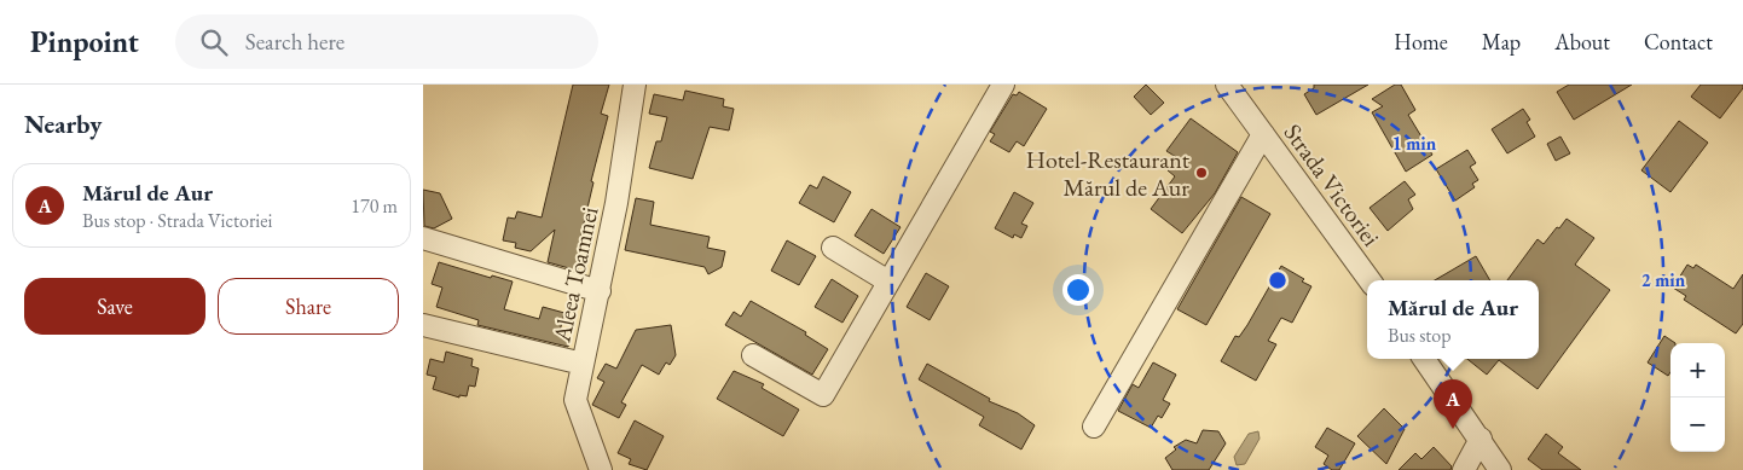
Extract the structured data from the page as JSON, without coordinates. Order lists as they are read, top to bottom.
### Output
{
  "streets": {
    "street": ["Strada Victoriei", "Aleea Toamnei"]
  },
  "places": ["Hotel-Restaurant Mărul de Aur"],
  "page": {
    "header": "Pinpoint",
    "search": "Search here",
    "nav": [
      "Home",
      "Map",
      "About",
      "Contact"
    ],
    "heading": "Nearby",
    "list": [
      {
        "mark": "A",
        "name": "Mărul de Aur",
        "note": "Bus stop · Strada Victoriei",
        "value": "170 m"
      }
    ],
    "buttons": ["Save", "Share"],
    "popup": ["Mărul de Aur", "Bus stop"],
    "map_buttons": ["+", "−"],
    "pins": "A"
  },
  "rings": ["1 min", "2 min"]
}
